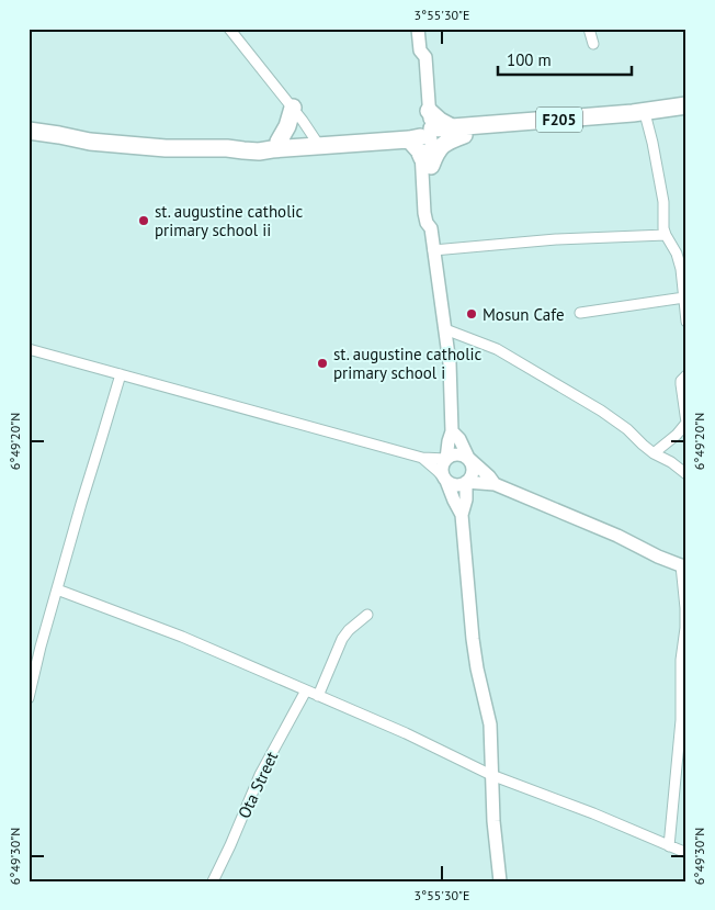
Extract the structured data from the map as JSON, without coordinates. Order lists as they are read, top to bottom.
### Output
{
  "streets": {
    "main road": ["F205"],
    "street": ["Ota Street"]
  },
  "places": ["st. augustine catholic primary school ii", "Mosun Cafe", "st. augustine catholic primary school i"],
  "scale_bar": "100 m",
  "coordinates": ["3°55'30\"E", "6°49'20\"N", "6°49'30\"N"]
}
